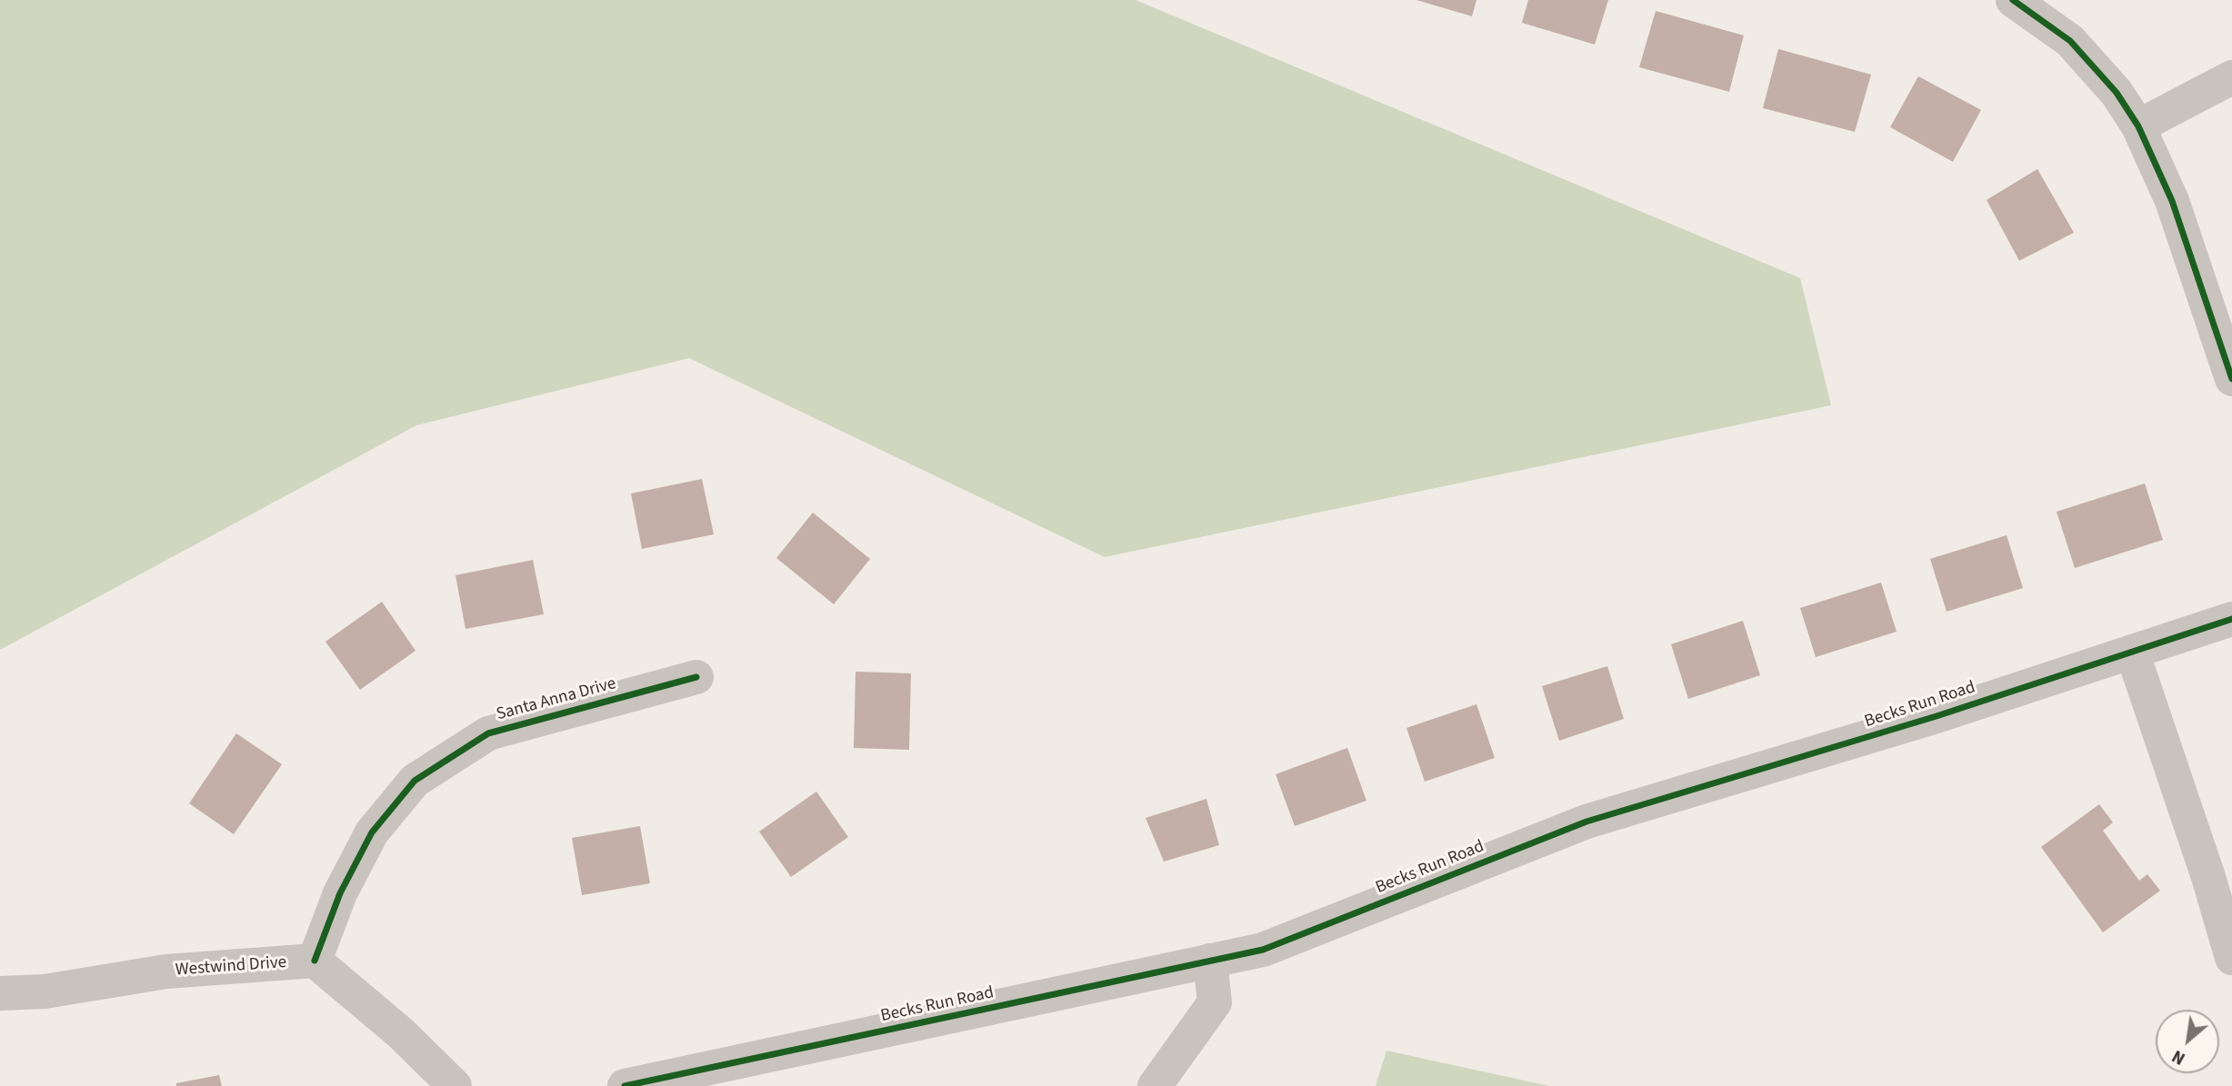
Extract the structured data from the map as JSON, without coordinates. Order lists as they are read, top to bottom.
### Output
{
  "streets": {
    "street": ["Santa Anna Drive", "Becks Run Road", "Westwind Drive"]
  },
  "crossings": [
    ["Santa Anna Drive", "Westwind Drive"]
  ],
  "north": "bottom left"
}
